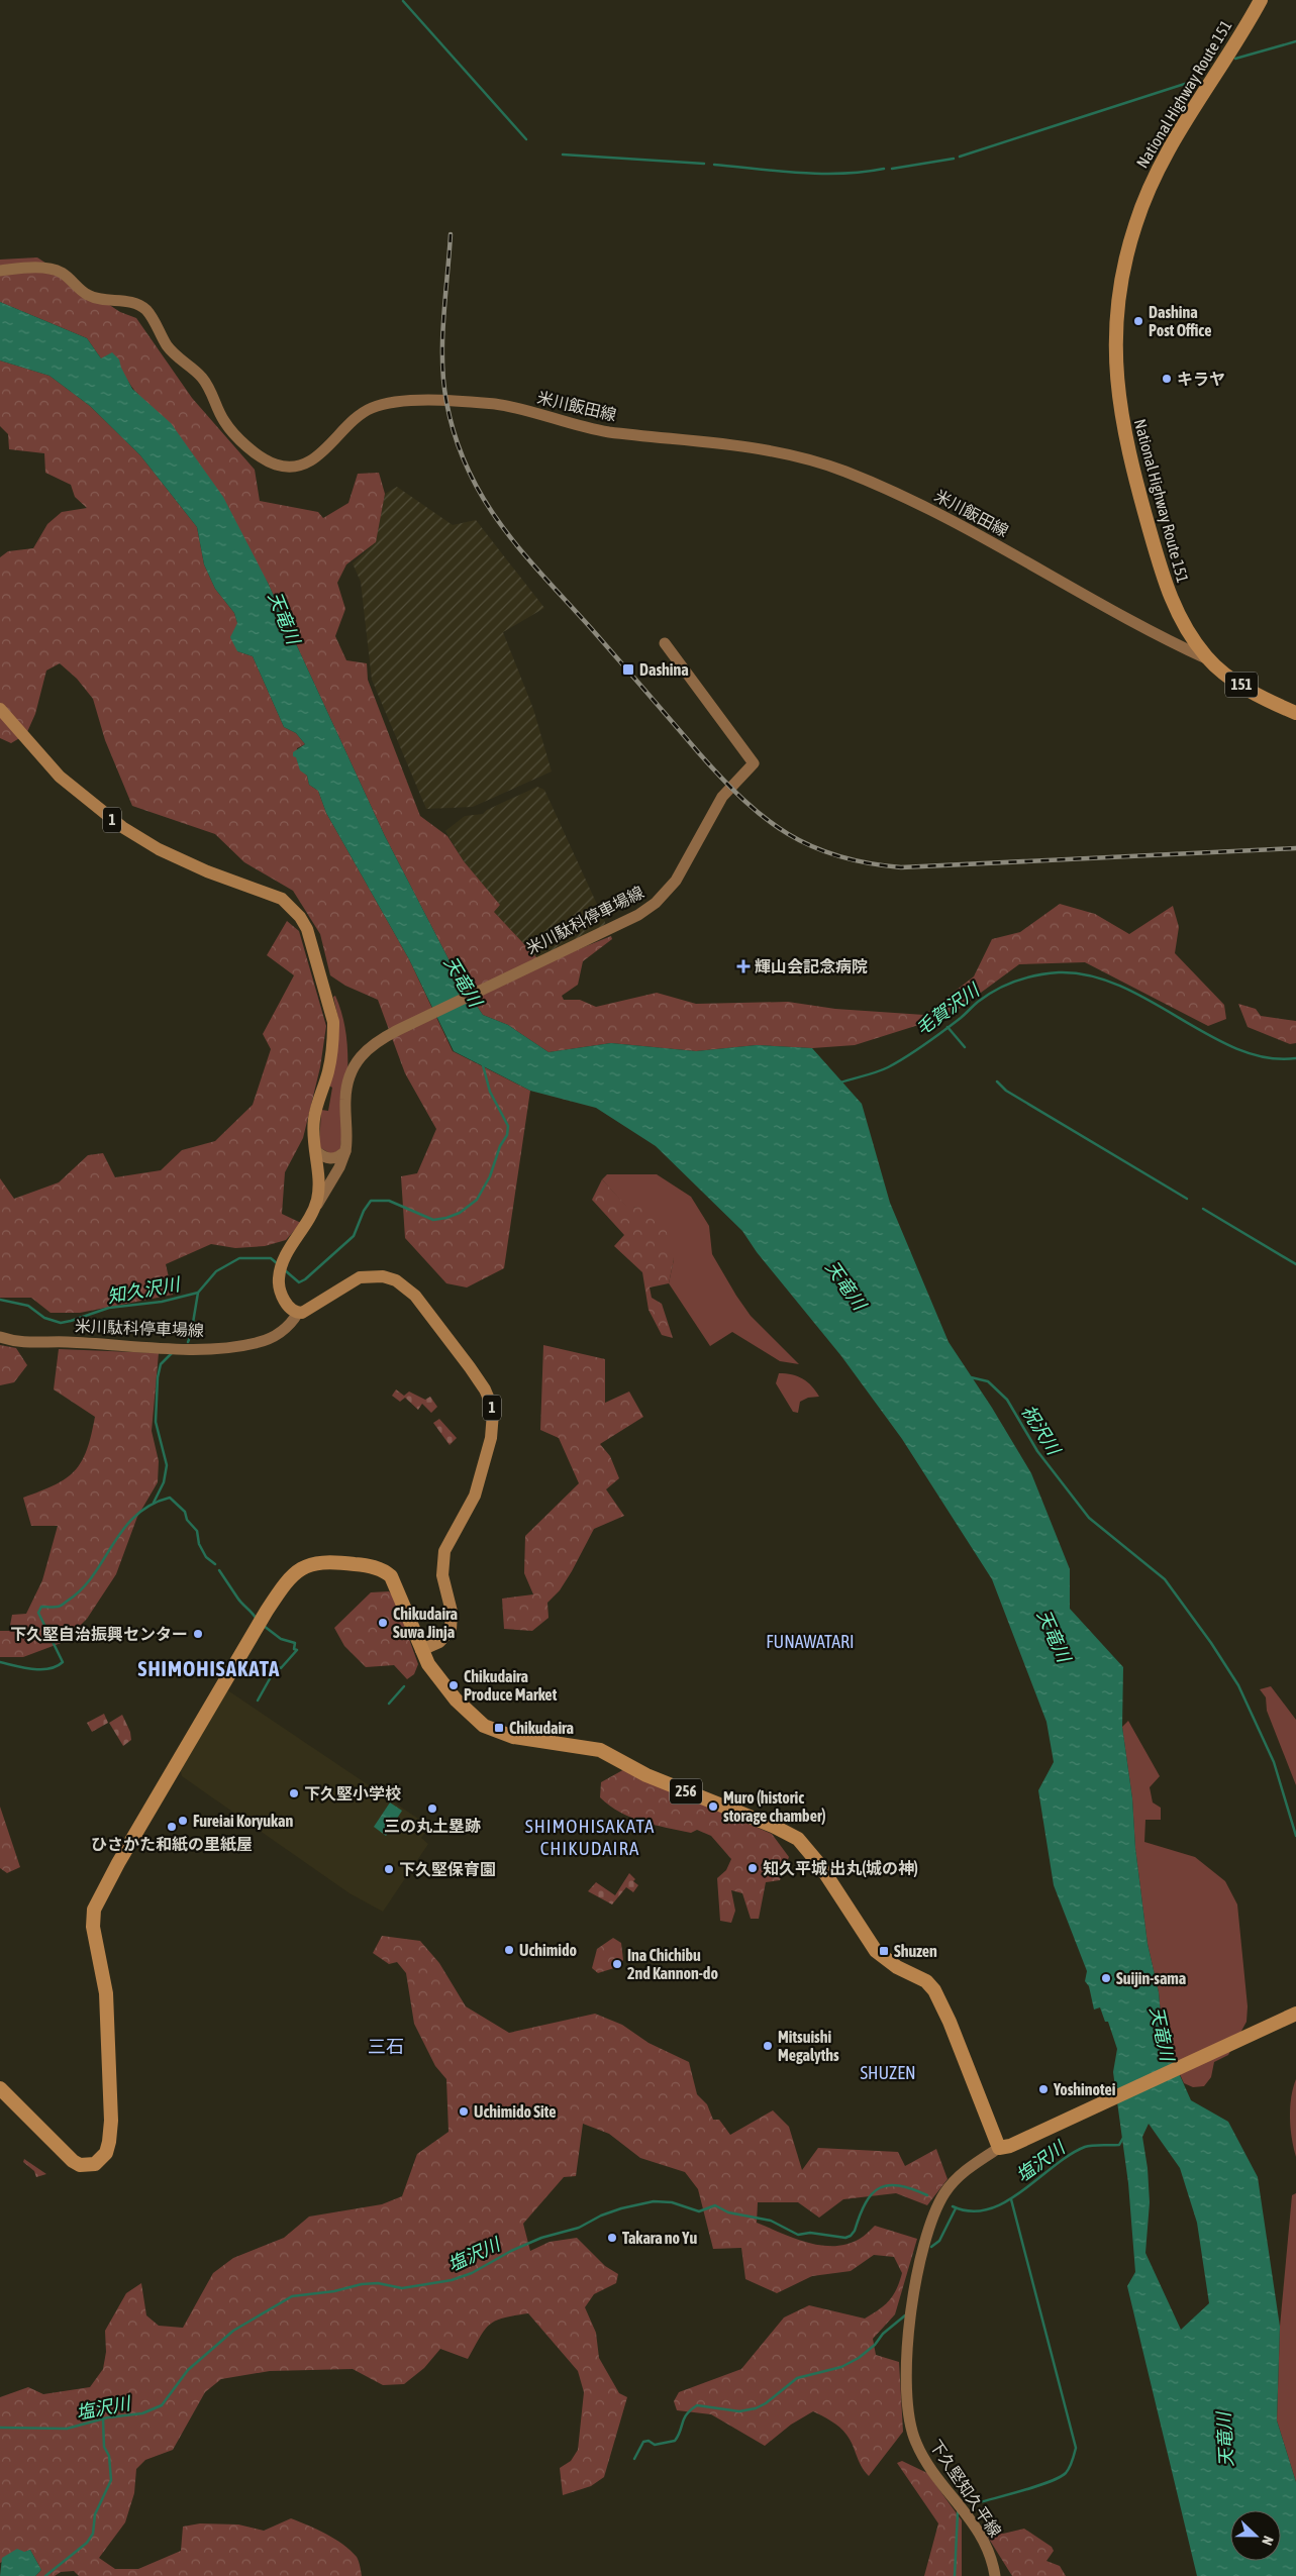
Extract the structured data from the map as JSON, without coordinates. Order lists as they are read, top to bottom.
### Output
{
  "streets": {
    "highway": ["National Highway Route 151", "151", "256"],
    "main road": [
      "米川飯田線",
      "1",
      "米川駄科停車場線",
      "下久堅知久平線"
    ]
  },
  "crossings": [
    ["National Highway Route 151", "米川飯田線"],
    ["1", "米川駄科停車場線"],
    ["1", "256"],
    ["256", "下久堅知久平線"]
  ],
  "districts": [
    "FUNAWATARI",
    "SHIMOHISAKATA",
    "SHIMOHISAKATA CHIKUDAIRA",
    "三石",
    "SHUZEN"
  ],
  "water": [
    "天竜川",
    "毛賀沢川",
    "知久沢川",
    "祝沢川",
    "塩沢川"
  ],
  "places": {
    "other": [
      "Dashina Post Office",
      "キラヤ",
      "Chikudaira Suwa Jinja",
      "下久堅自治振興センター",
      "Chikudaira Produce Market",
      "下久堅小学校",
      "Muro (historic storage chamber)",
      "三の丸土塁跡",
      "Fureiai Koryukan",
      "ひさかた和紙の里紙屋",
      "知久平城 出丸(城の神)",
      "下久堅保育園",
      "Uchimido",
      "Ina Chichibu 2nd Kannon-do",
      "Suijin-sama",
      "Mitsuishi Megalyths",
      "Yoshinotei",
      "Uchimido Site",
      "Takara no Yu"
    ],
    "transit": ["Dashina", "Chikudaira", "Shuzen"],
    "health": ["輝山会記念病院"]
  },
  "north": "right"
}
